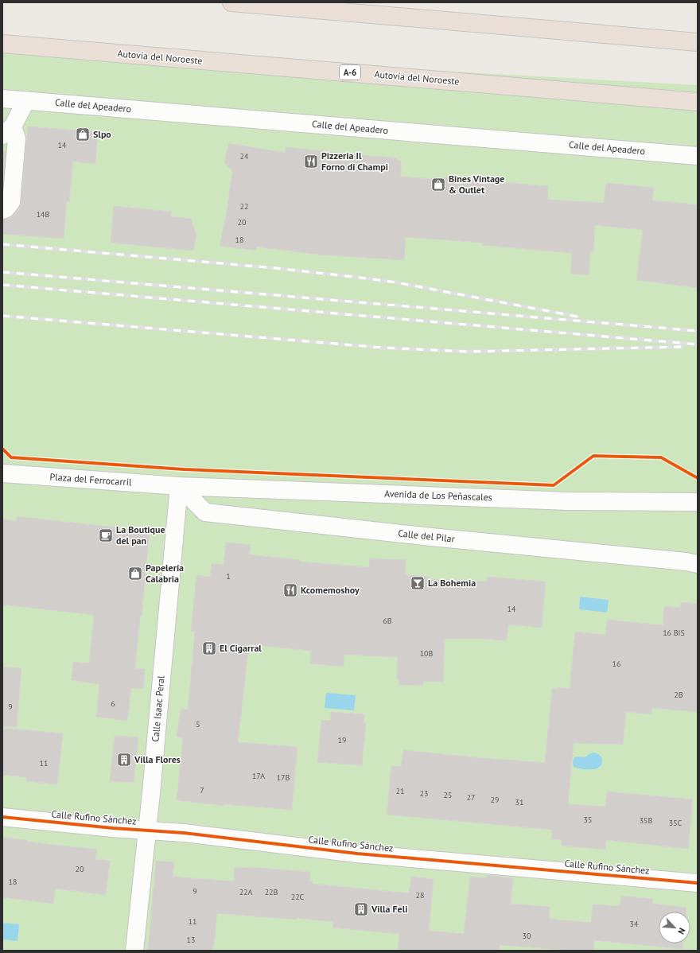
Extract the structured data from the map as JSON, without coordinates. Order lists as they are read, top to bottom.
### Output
{
  "streets": {
    "highway": ["Autovía del Noroeste", "A-6"],
    "street": [
      "Calle del Apeadero",
      "Plaza del Ferrocarril",
      "Avenida de Los Peñascales",
      "Calle del Pilar",
      "Calle Isaac Peral",
      "Calle Rufino Sánchez"
    ]
  },
  "crossings": [
    ["Plaza del Ferrocarril", "Avenida de Los Peñascales"],
    ["Plaza del Ferrocarril", "Calle del Pilar"],
    ["Plaza del Ferrocarril", "Calle Isaac Peral"],
    ["Avenida de Los Peñascales", "Calle del Pilar"],
    ["Avenida de Los Peñascales", "Calle Isaac Peral"],
    ["Calle del Pilar", "Calle Isaac Peral"],
    ["Calle Isaac Peral", "Calle Rufino Sánchez"]
  ],
  "places": {
    "shop": ["Slpo", "Bines Vintage & Outlet", "Papelería Calabria"],
    "restaurant": ["Pizzeria Il Forno di Champi", "Kcomemoshoy"],
    "cafe": ["La Boutique del pan"],
    "bar": ["La Bohemia"],
    "building": ["El Cigarral", "Villa Flores", "Villa Feli"]
  },
  "house_numbers": [
    "14",
    "24",
    "22",
    "14B",
    "20",
    "18",
    "1",
    "14",
    "6B",
    "16 BIS",
    "10B",
    "16",
    "2B",
    "6",
    "9",
    "5",
    "19",
    "11",
    "17A",
    "17B",
    "7",
    "21",
    "23",
    "25",
    "27",
    "29",
    "31",
    "35",
    "35B",
    "35C",
    "20",
    "18",
    "9",
    "22A",
    "22B",
    "28",
    "22C",
    "11",
    "34",
    "30",
    "13"
  ],
  "north": "bottom right"
}
